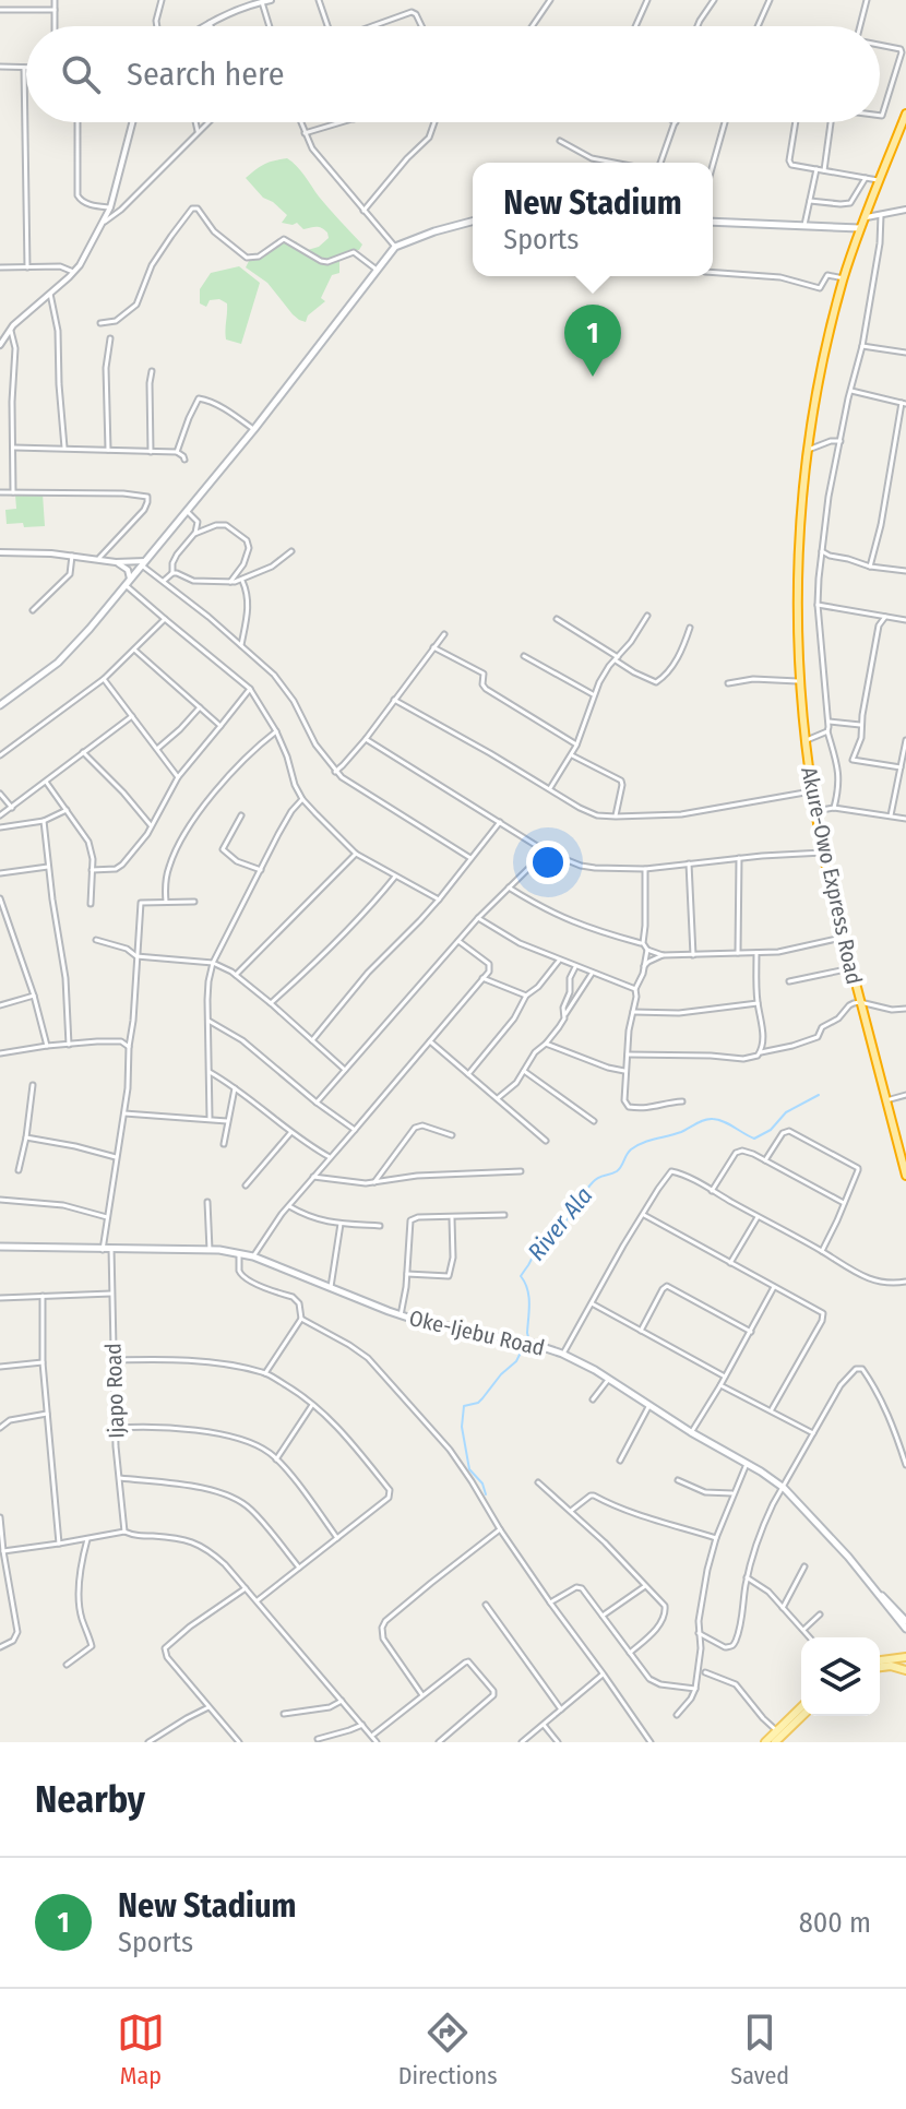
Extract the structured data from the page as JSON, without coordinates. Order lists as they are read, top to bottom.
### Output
{
  "streets": {
    "highway": ["Akure-Owo Express Road"],
    "main road": ["Oke-Ijebu Road"],
    "street": ["Ijapo Road"]
  },
  "crossings": [
    ["Oke-Ijebu Road", "Ijapo Road"]
  ],
  "water": ["River Ala"],
  "page": {
    "search": "Search here",
    "popup": ["New Stadium", "Sports"],
    "pins": "1",
    "heading": "Nearby",
    "list": [
      {
        "mark": "1",
        "name": "New Stadium",
        "note": "Sports",
        "value": "800 m"
      }
    ],
    "nav": ["Map", "Directions", "Saved"]
  }
}
